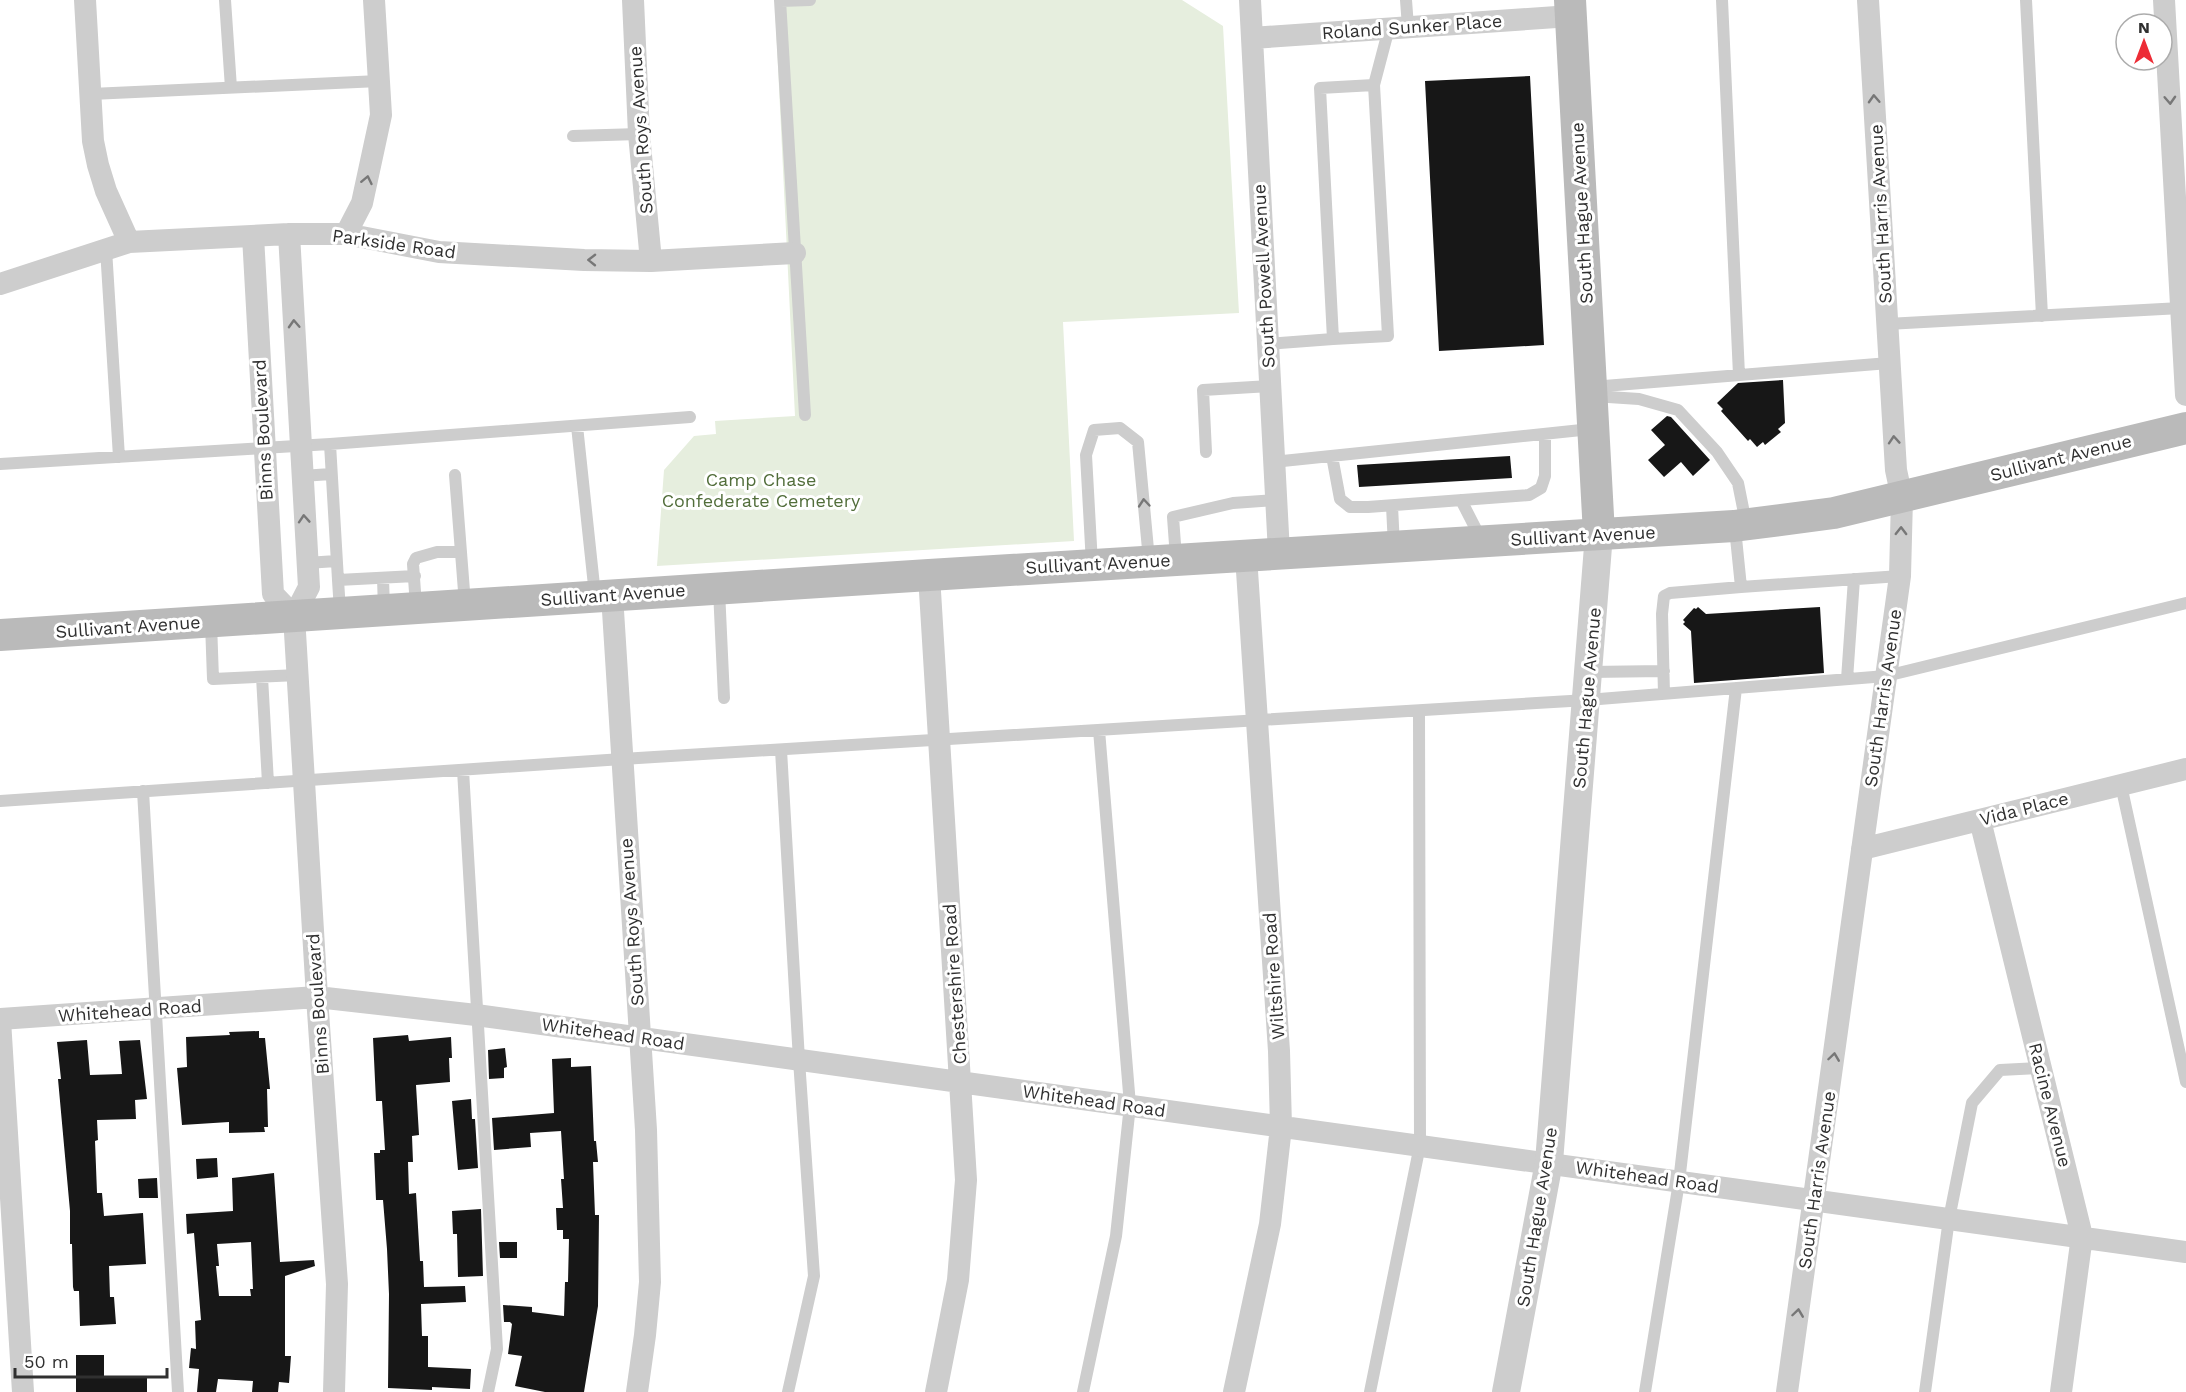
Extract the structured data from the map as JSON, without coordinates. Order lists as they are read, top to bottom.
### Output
{
  "streets": {
    "main road": ["South Hague Avenue", "Sullivant Avenue"],
    "street": [
      "Roland Sunker Place",
      "South Roys Avenue",
      "South Harris Avenue",
      "Parkside Road",
      "South Powell Avenue",
      "Binns Boulevard",
      "Vida Place",
      "Wiltshire Road",
      "Chestershire Road",
      "Whitehead Road",
      "Racine Avenue"
    ]
  },
  "crossings": [
    ["Roland Sunker Place", "South Hague Avenue"],
    ["Roland Sunker Place", "South Powell Avenue"],
    ["South Roys Avenue", "Parkside Road"],
    ["South Roys Avenue", "Sullivant Avenue"],
    ["South Roys Avenue", "Whitehead Road"],
    ["South Hague Avenue", "Sullivant Avenue"],
    ["South Hague Avenue", "Whitehead Road"],
    ["South Harris Avenue", "Sullivant Avenue"],
    ["South Harris Avenue", "Vida Place"],
    ["South Harris Avenue", "Whitehead Road"],
    ["Parkside Road", "Binns Boulevard"],
    ["South Powell Avenue", "Sullivant Avenue"],
    ["Binns Boulevard", "Sullivant Avenue"],
    ["Binns Boulevard", "Whitehead Road"],
    ["Sullivant Avenue", "Wiltshire Road"],
    ["Sullivant Avenue", "Chestershire Road"],
    ["Vida Place", "Racine Avenue"],
    ["Wiltshire Road", "Whitehead Road"],
    ["Chestershire Road", "Whitehead Road"],
    ["Whitehead Road", "Racine Avenue"]
  ],
  "one_way": ["South Harris Avenue", "Parkside Road"],
  "parks": ["Camp Chase Confederate Cemetery"],
  "scale_bar": "50 m",
  "north": "top"
}
